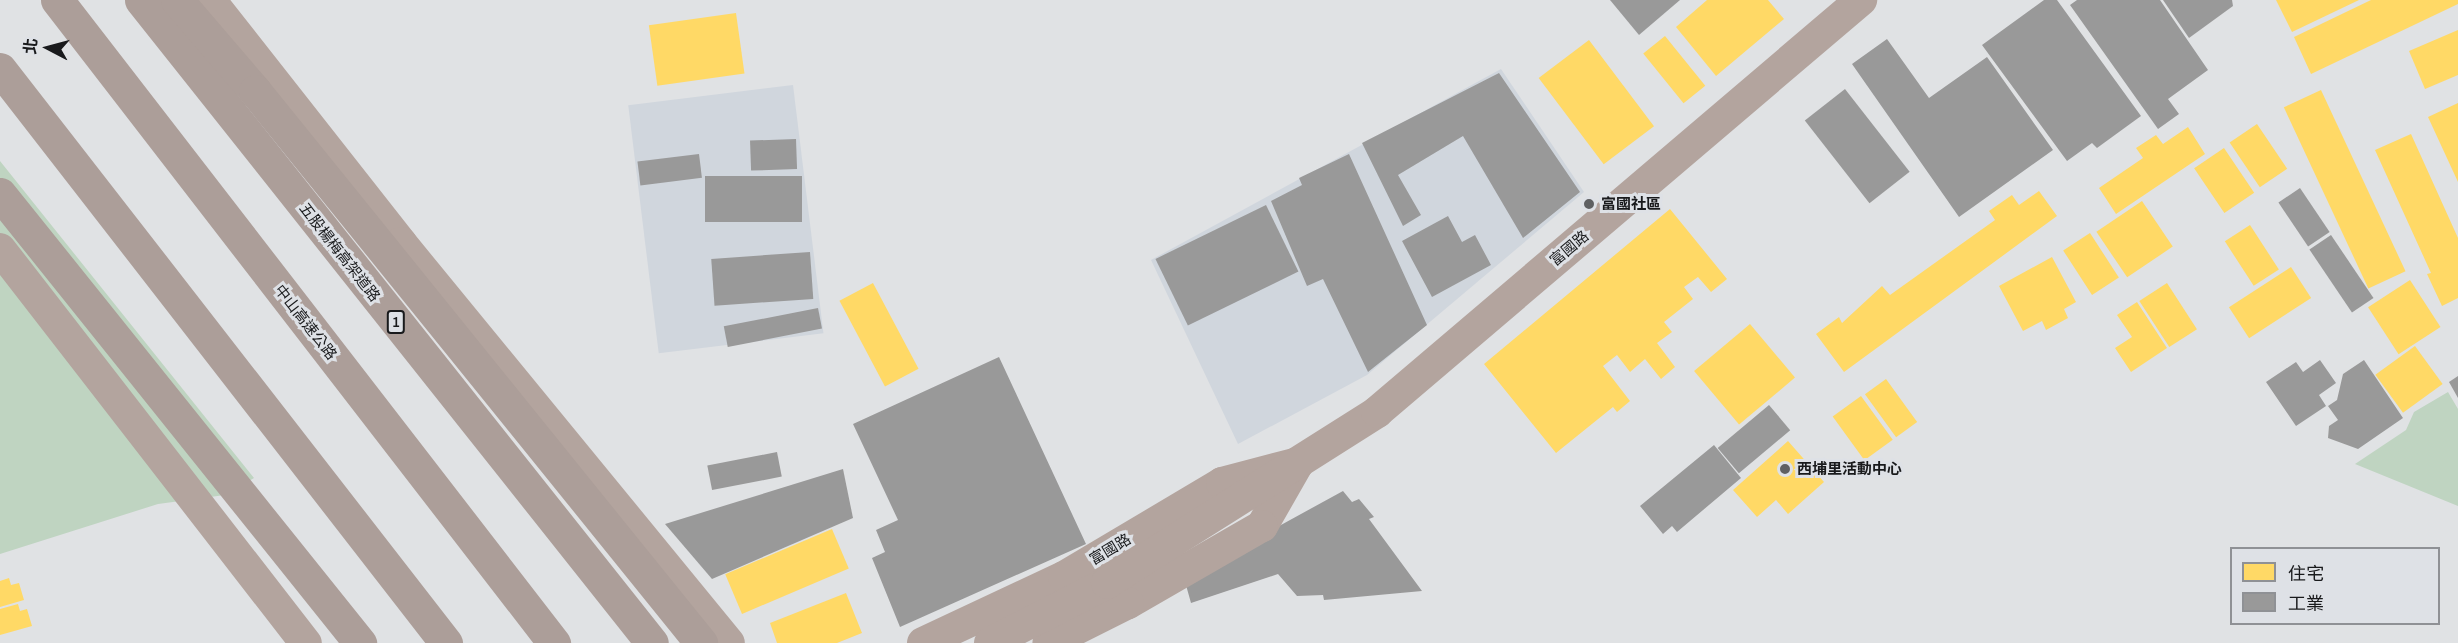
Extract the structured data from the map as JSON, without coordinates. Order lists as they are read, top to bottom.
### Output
{
  "streets": {
    "highway": ["五股楊梅高架道路", "中山高速公路", "1"],
    "street": ["富國路"]
  },
  "places": ["富國社區", "西埔里活動中心"],
  "legend": ["住宅", "工業"],
  "north": "left"
}
